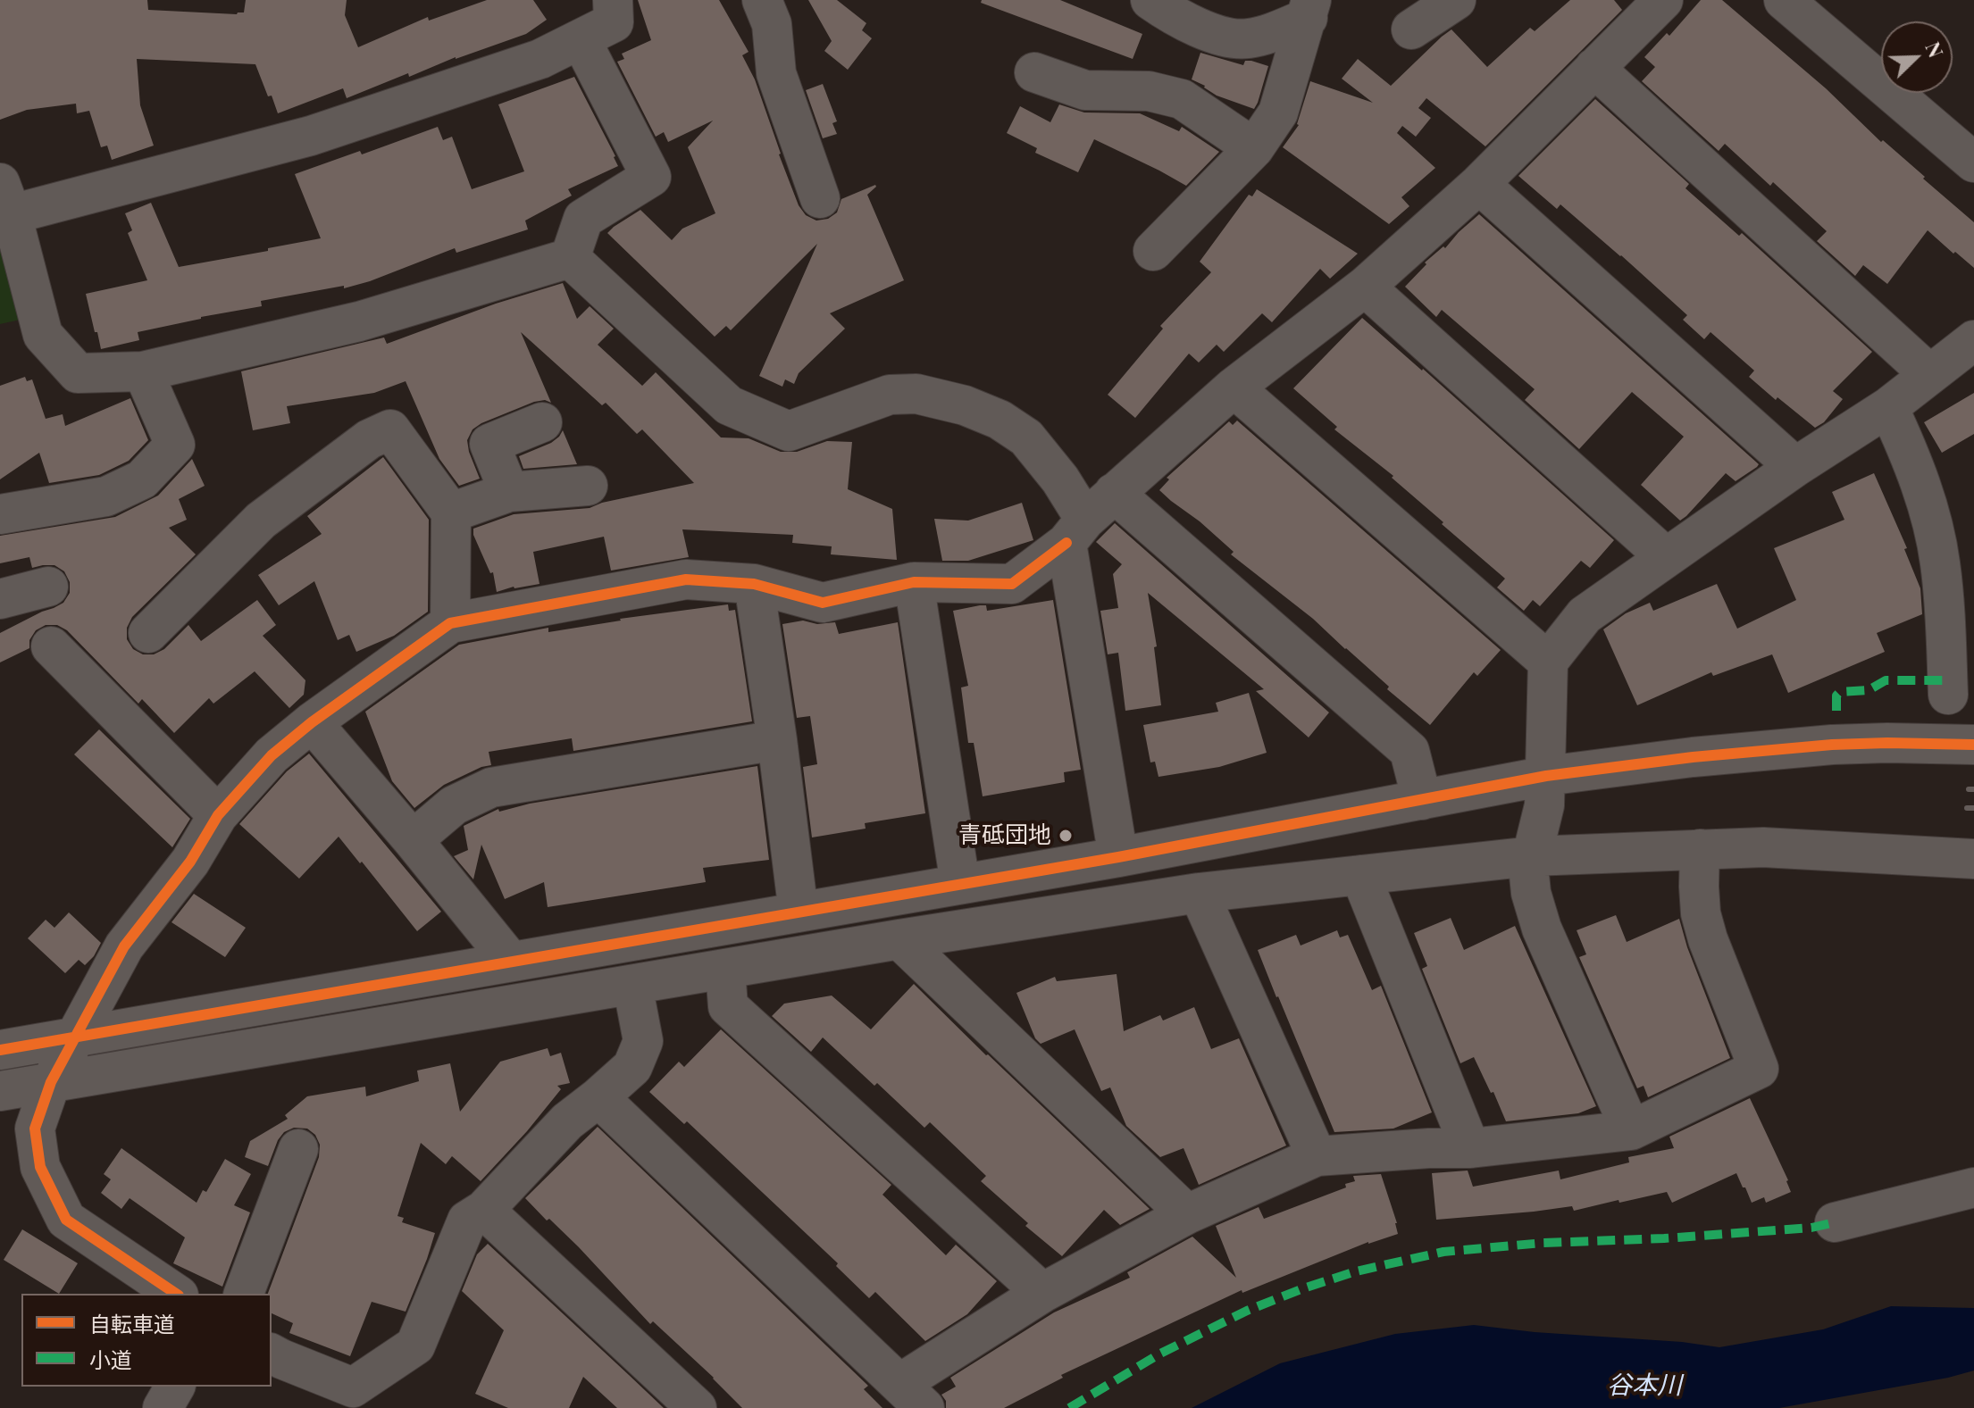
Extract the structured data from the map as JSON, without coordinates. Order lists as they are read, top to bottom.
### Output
{
  "water": ["谷本川"],
  "places": ["青砥団地"],
  "legend": ["自転車道", "小道"],
  "north": "top right"
}
